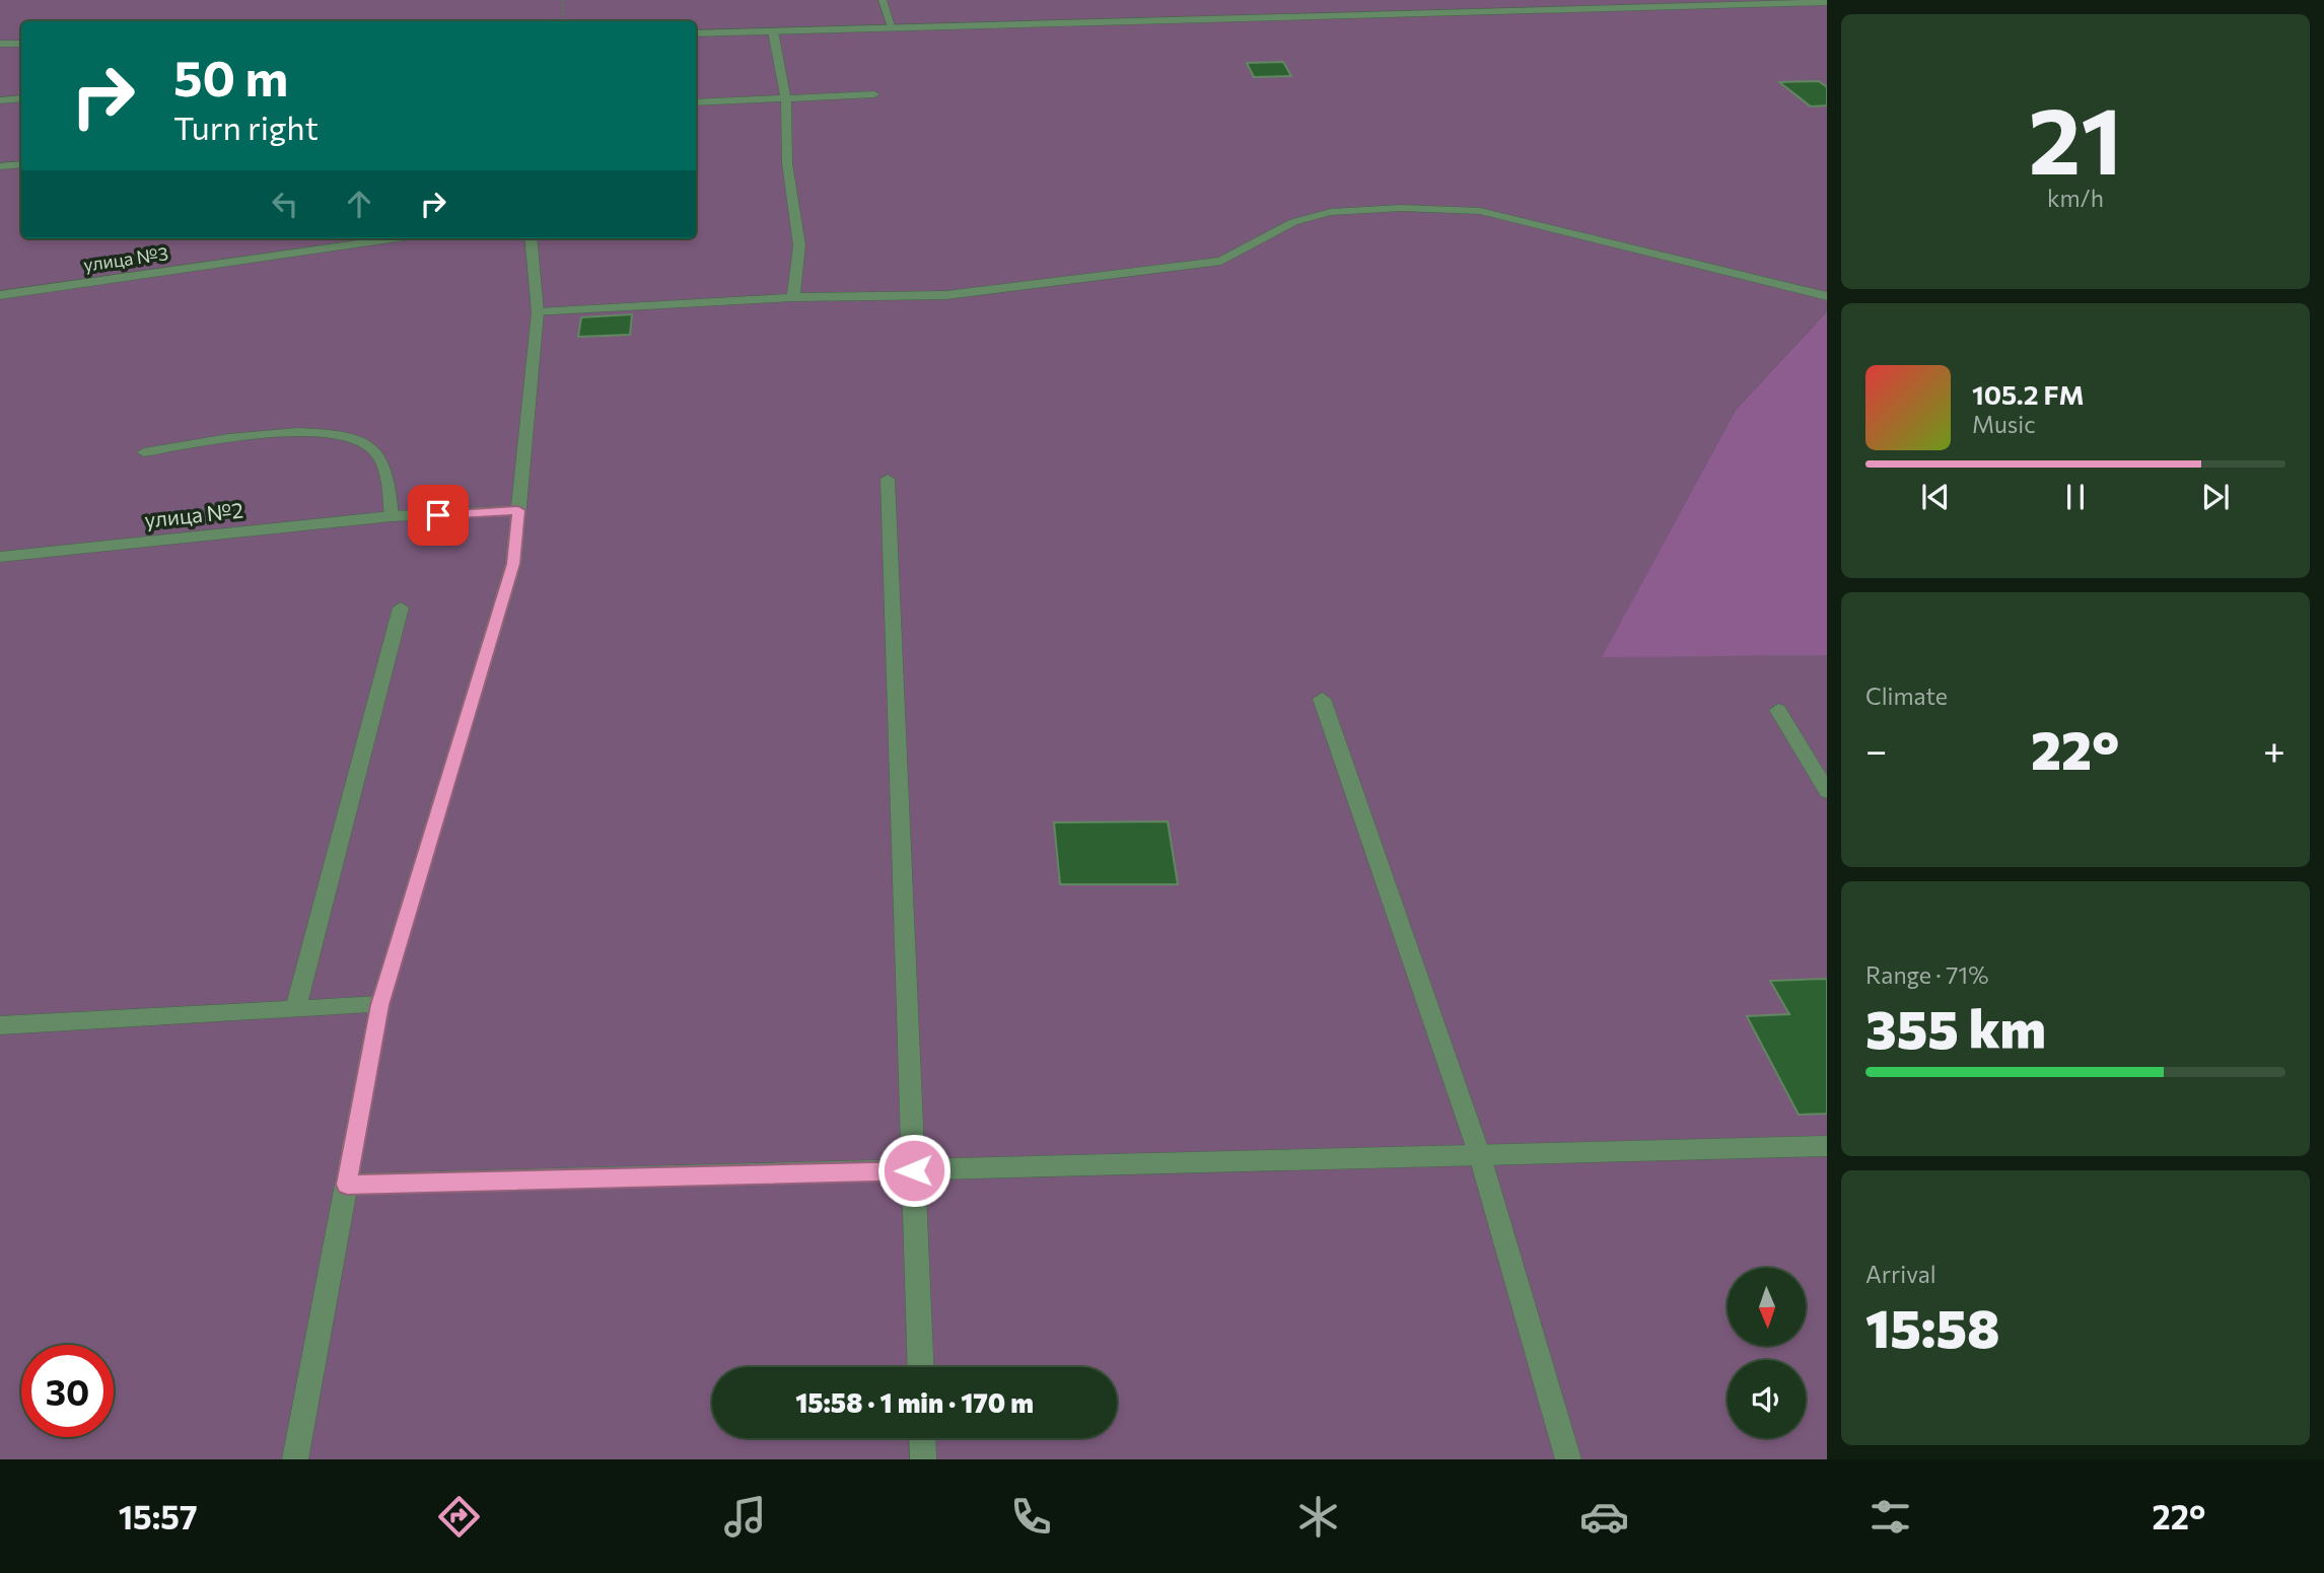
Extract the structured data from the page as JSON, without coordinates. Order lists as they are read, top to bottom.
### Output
{
  "streets": {
    "street": ["улица №3", "улица №2"]
  },
  "north": "bottom",
  "page": {
    "tile": [
      ["21", "km/h"],
      "Climate",
      ["Range · 71%", "355 km"],
      ["Arrival", "15:58"]
    ],
    "turn": ["50 m", "Turn right"],
    "song": ["105.2 FM", "Music"],
    "heat": ["−", "22°", "+"],
    "limit": "30",
    "trip": "15:58 · 1 min · 170 m",
    "tabs": ["15:57", "22°"]
  }
}
